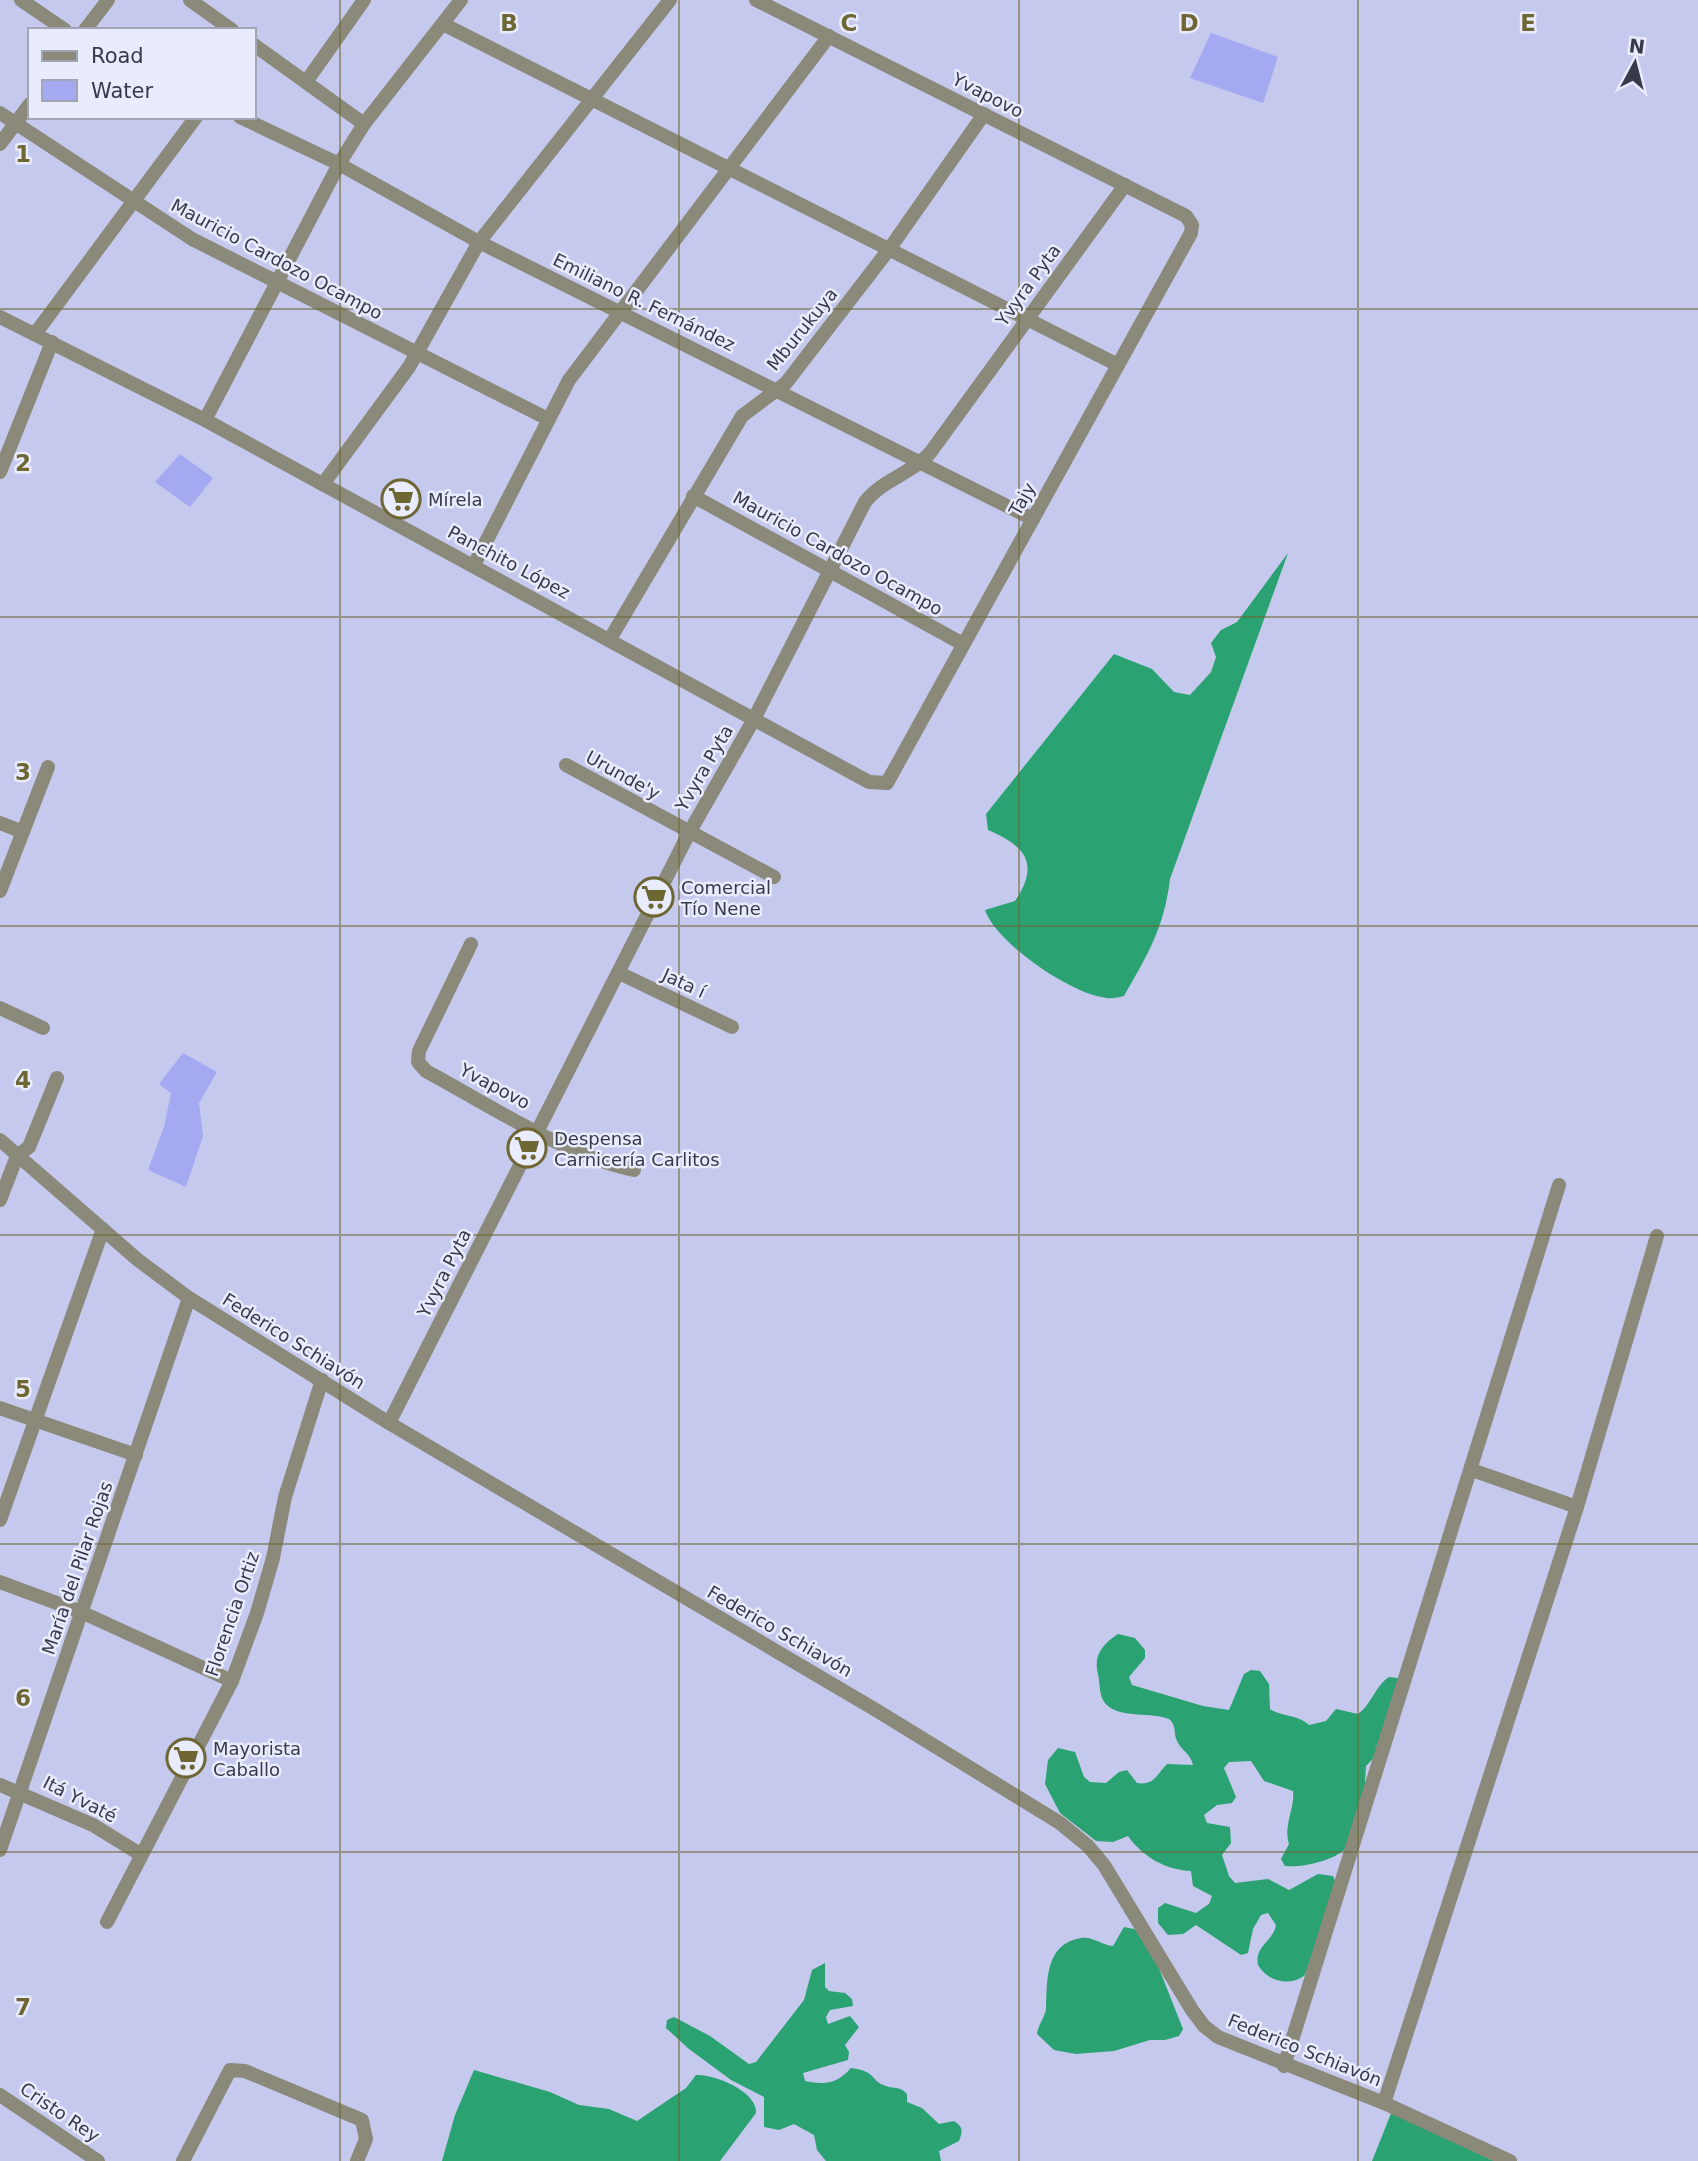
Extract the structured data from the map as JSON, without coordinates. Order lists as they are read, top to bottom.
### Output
{
  "streets": {
    "street": [
      "Yvapovo",
      "Mauricio Cardozo Ocampo",
      "Yvyra Pyta",
      "Emiliano R. Fernández",
      "Mburukuya",
      "Tajy",
      "Panchito López",
      "Urunde'y",
      "Jata í",
      "Federico Schiavón",
      "María del Pilar Rojas",
      "Florencia Ortiz",
      "Itá Yvaté",
      "Cristo Rey"
    ]
  },
  "crossings": [
    ["Yvapovo", "Yvyra Pyta"],
    ["Yvapovo", "Mburukuya"],
    ["Yvapovo", "Tajy"],
    ["Mauricio Cardozo Ocampo", "Yvyra Pyta"],
    ["Mauricio Cardozo Ocampo", "Mburukuya"],
    ["Mauricio Cardozo Ocampo", "Tajy"],
    ["Yvyra Pyta", "Emiliano R. Fernández"],
    ["Yvyra Pyta", "Panchito López"],
    ["Yvyra Pyta", "Urunde'y"],
    ["Yvyra Pyta", "Jata í"],
    ["Yvyra Pyta", "Federico Schiavón"],
    ["Emiliano R. Fernández", "Mburukuya"],
    ["Emiliano R. Fernández", "Tajy"],
    ["Mburukuya", "Panchito López"],
    ["Tajy", "Panchito López"],
    ["Federico Schiavón", "María del Pilar Rojas"],
    ["Federico Schiavón", "Florencia Ortiz"],
    ["María del Pilar Rojas", "Itá Yvaté"],
    ["Florencia Ortiz", "Itá Yvaté"]
  ],
  "places": {
    "supermarket": [
      "Mírela",
      "Comercial Tío Nene",
      "Despensa Carnicería Carlitos",
      "Mayorista Caballo"
    ]
  },
  "legend": ["Road", "Water"],
  "north": "top",
  "grid": {
    "columns": [
      "B",
      "C",
      "D",
      "E"
    ],
    "rows": [
      "1",
      "2",
      "3",
      "4",
      "5",
      "6",
      "7"
    ]
  }
}
